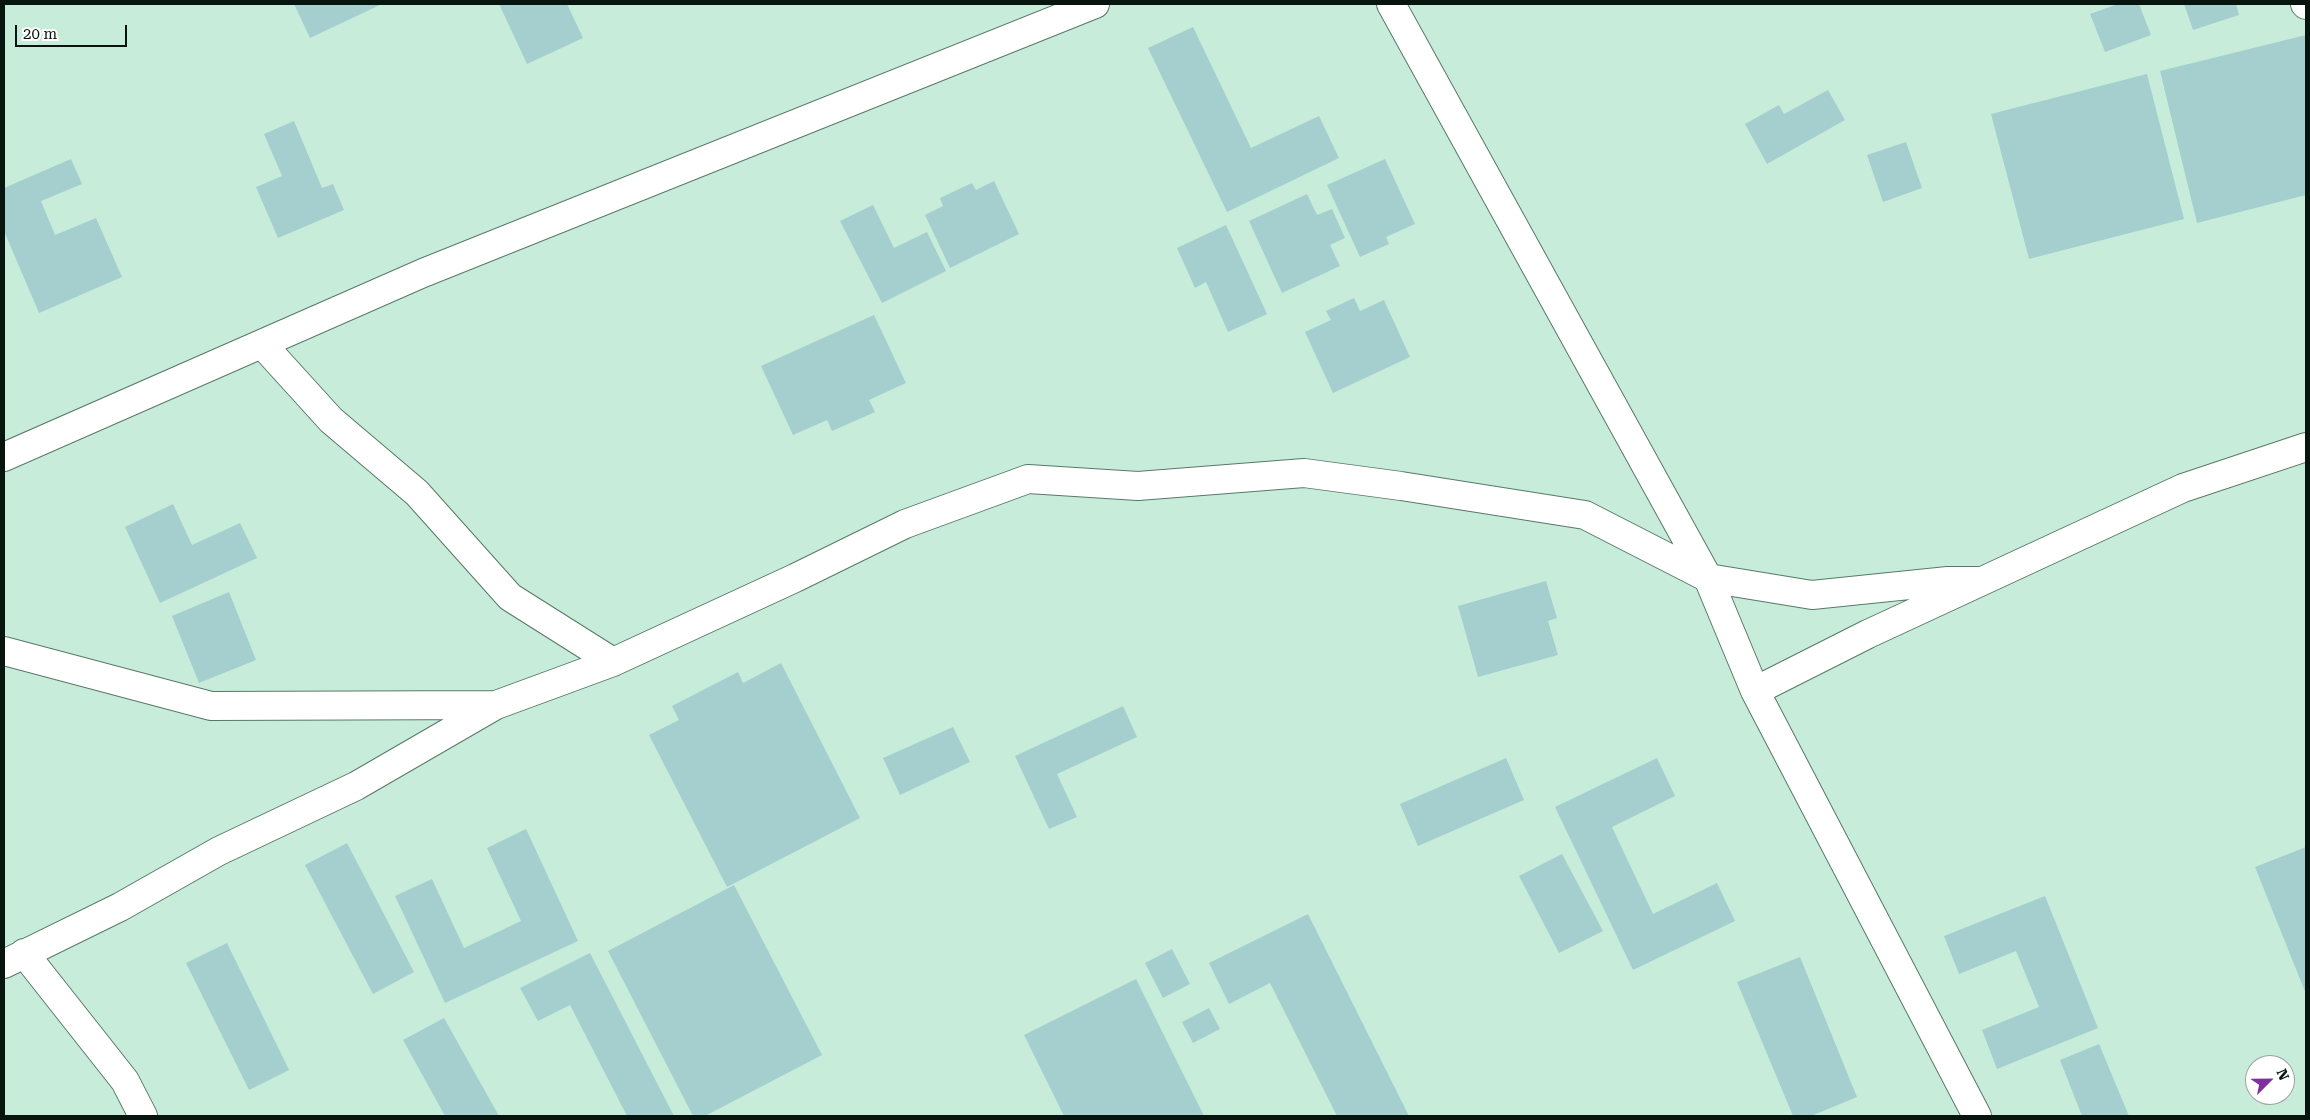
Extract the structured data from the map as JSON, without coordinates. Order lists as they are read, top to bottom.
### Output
{
  "scale_bar": "20 m",
  "north": "top right"
}
